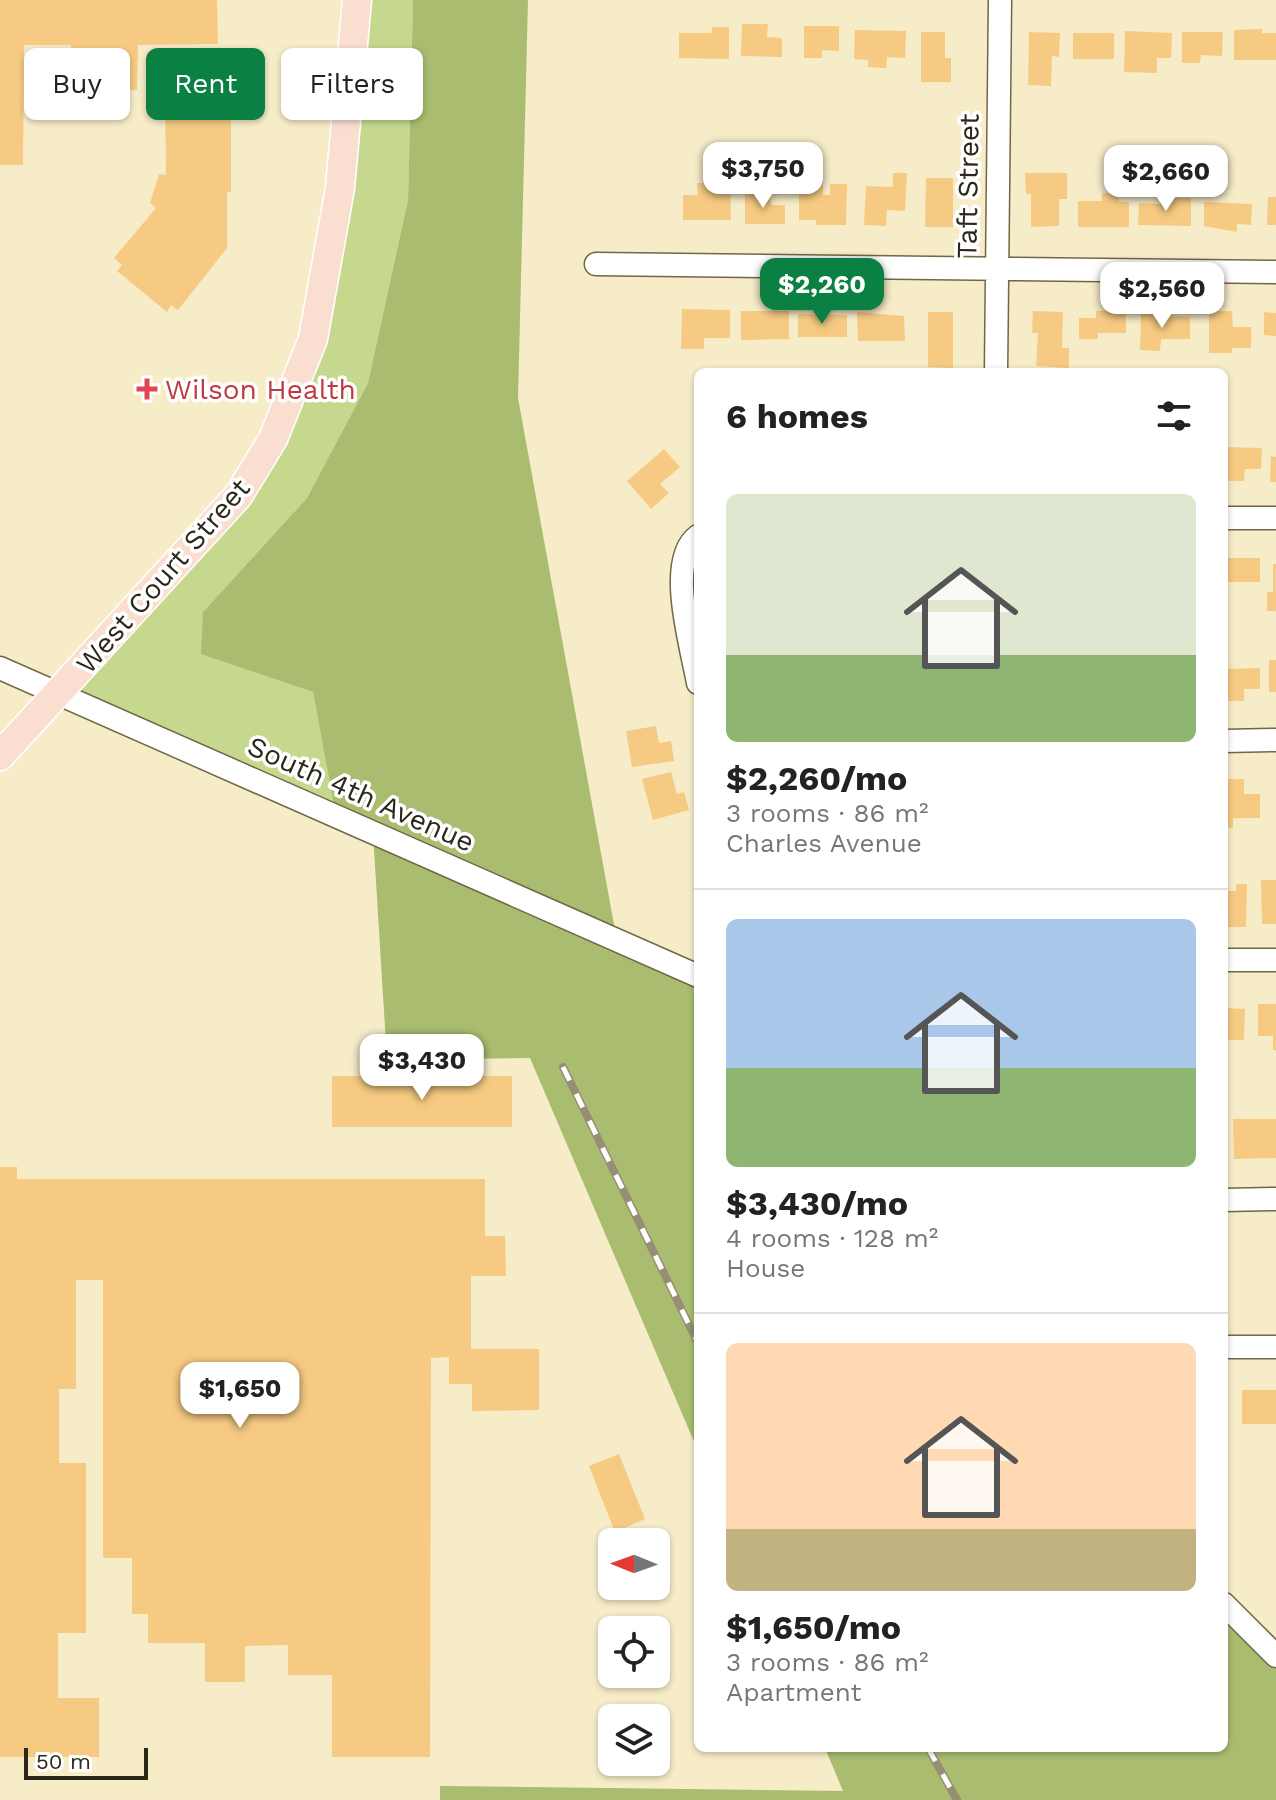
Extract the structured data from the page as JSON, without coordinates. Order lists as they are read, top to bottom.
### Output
{
  "streets": {
    "main road": ["West Court Street"],
    "street": ["Taft Street", "South 4th Avenue"]
  },
  "crossings": [
    ["West Court Street", "South 4th Avenue"]
  ],
  "places": {
    "health": ["Wilson Health"]
  },
  "scale_bar": "50 m",
  "north": "left",
  "page": {
    "chip": ["Buy", "Rent", "Filters"],
    "price": [
      "$3,750",
      "$2,660",
      "$2,260",
      "$2,560",
      "$3,430",
      "$1,650"
    ],
    "heading": "6 homes",
    "list": [
      {
        "name": "$2,260/mo",
        "note": "3 rooms · 86 m² · Charles Avenue"
      },
      {
        "name": "$3,430/mo",
        "note": "4 rooms · 128 m² · House"
      },
      {
        "name": "$1,650/mo",
        "note": "3 rooms · 86 m² · Apartment"
      }
    ],
    "scale": "50 m"
  }
}
